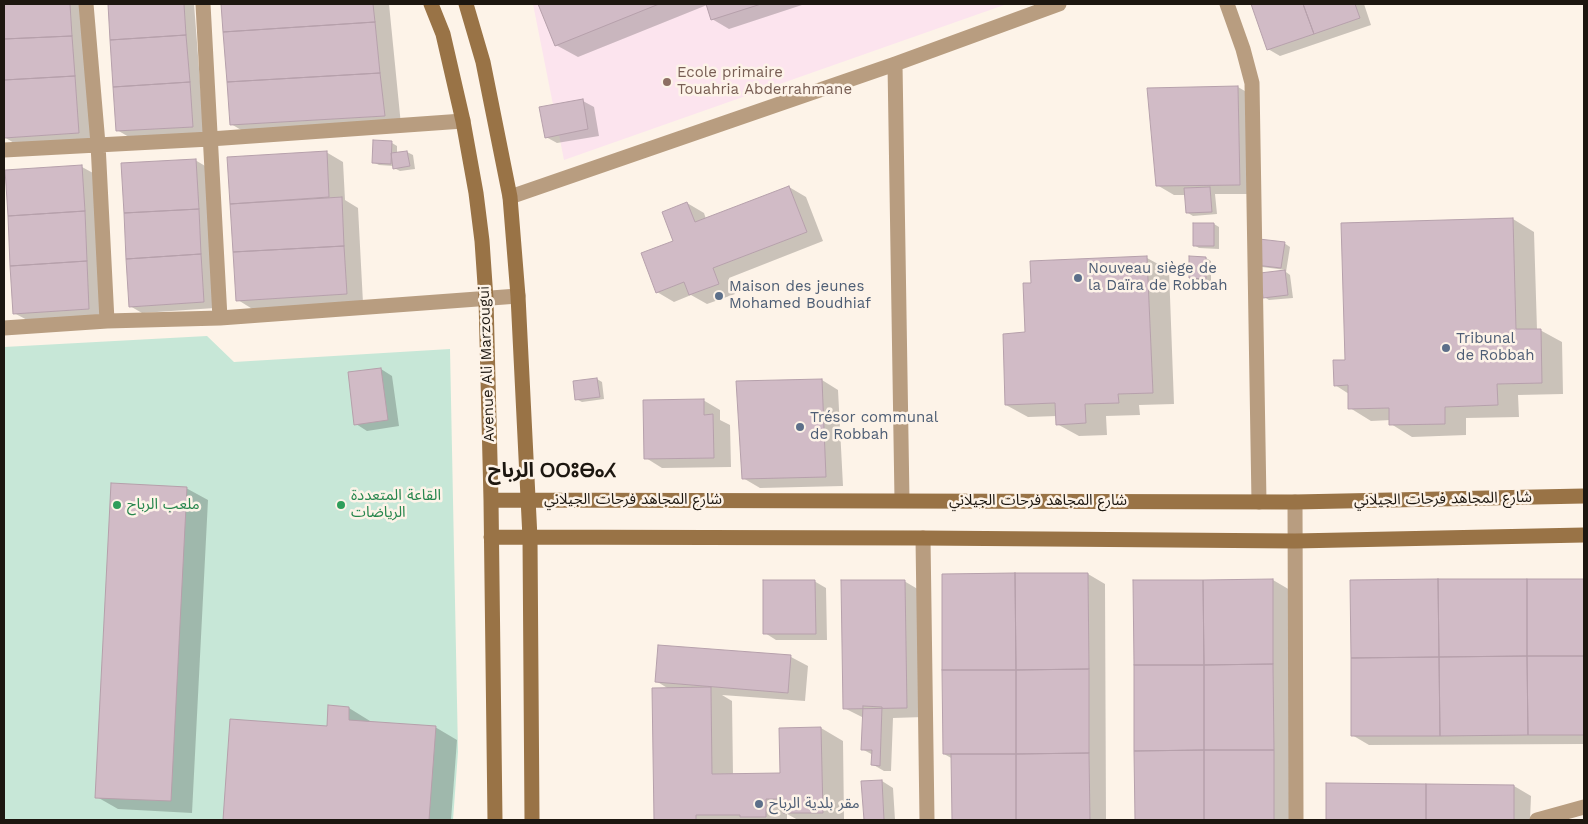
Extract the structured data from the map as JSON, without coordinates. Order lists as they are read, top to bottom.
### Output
{
  "streets": {
    "street": ["Avenue Ali Marzougui", "شارع المجاهد فرحات الجيلاني"]
  },
  "crossings": [
    ["Avenue Ali Marzougui", "شارع المجاهد فرحات الجيلاني"]
  ],
  "districts": ["الرباح ⵔⵔⵓⴱⴰⵃ"],
  "places": [
    "Ecole primaire Touahria Abderrahmane",
    "Nouveau siège de la Daïra de Robbah",
    "Maison des jeunes Mohamed Boudhiaf",
    "Tribunal de Robbah",
    "Trésor communal de Robbah",
    "ملعب الرباح",
    "القاعة المتعددة الرياضات",
    "مقر بلدية الرباح"
  ]
}
